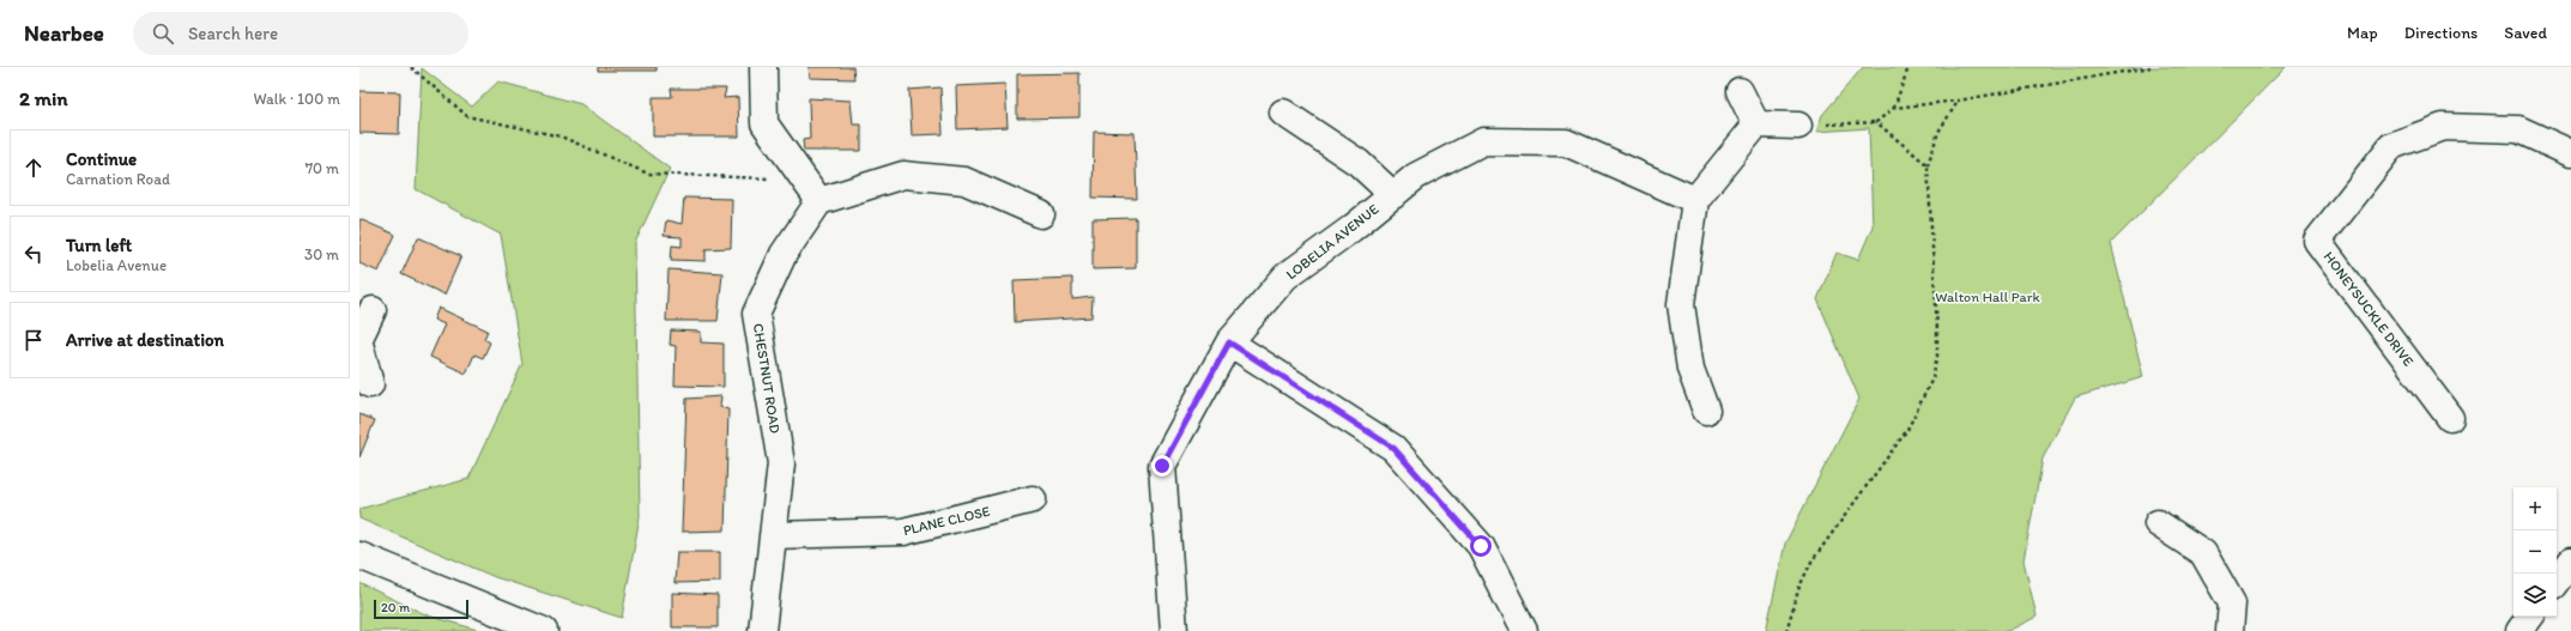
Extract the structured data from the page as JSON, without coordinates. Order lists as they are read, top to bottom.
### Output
{
  "streets": {
    "street": [
      "LOBELIA AVENUE",
      "HONEYSUCKLE DRIVE",
      "CHESTNUT ROAD",
      "PLANE CLOSE"
    ]
  },
  "crossings": [
    ["CHESTNUT ROAD", "PLANE CLOSE"]
  ],
  "parks": ["Walton Hall Park"],
  "scale_bar": "20 m",
  "page": {
    "header": "Nearbee",
    "search": "Search here",
    "nav": ["Map", "Directions", "Saved"],
    "heading": ["2 min", "Walk · 100 m"],
    "list": [
      ["Continue", "Carnation Road", "70 m"],
      ["Turn left", "Lobelia Avenue", "30 m"],
      "Arrive at destination"
    ],
    "map_buttons": ["+", "−"],
    "scale": "20 m"
  }
}
